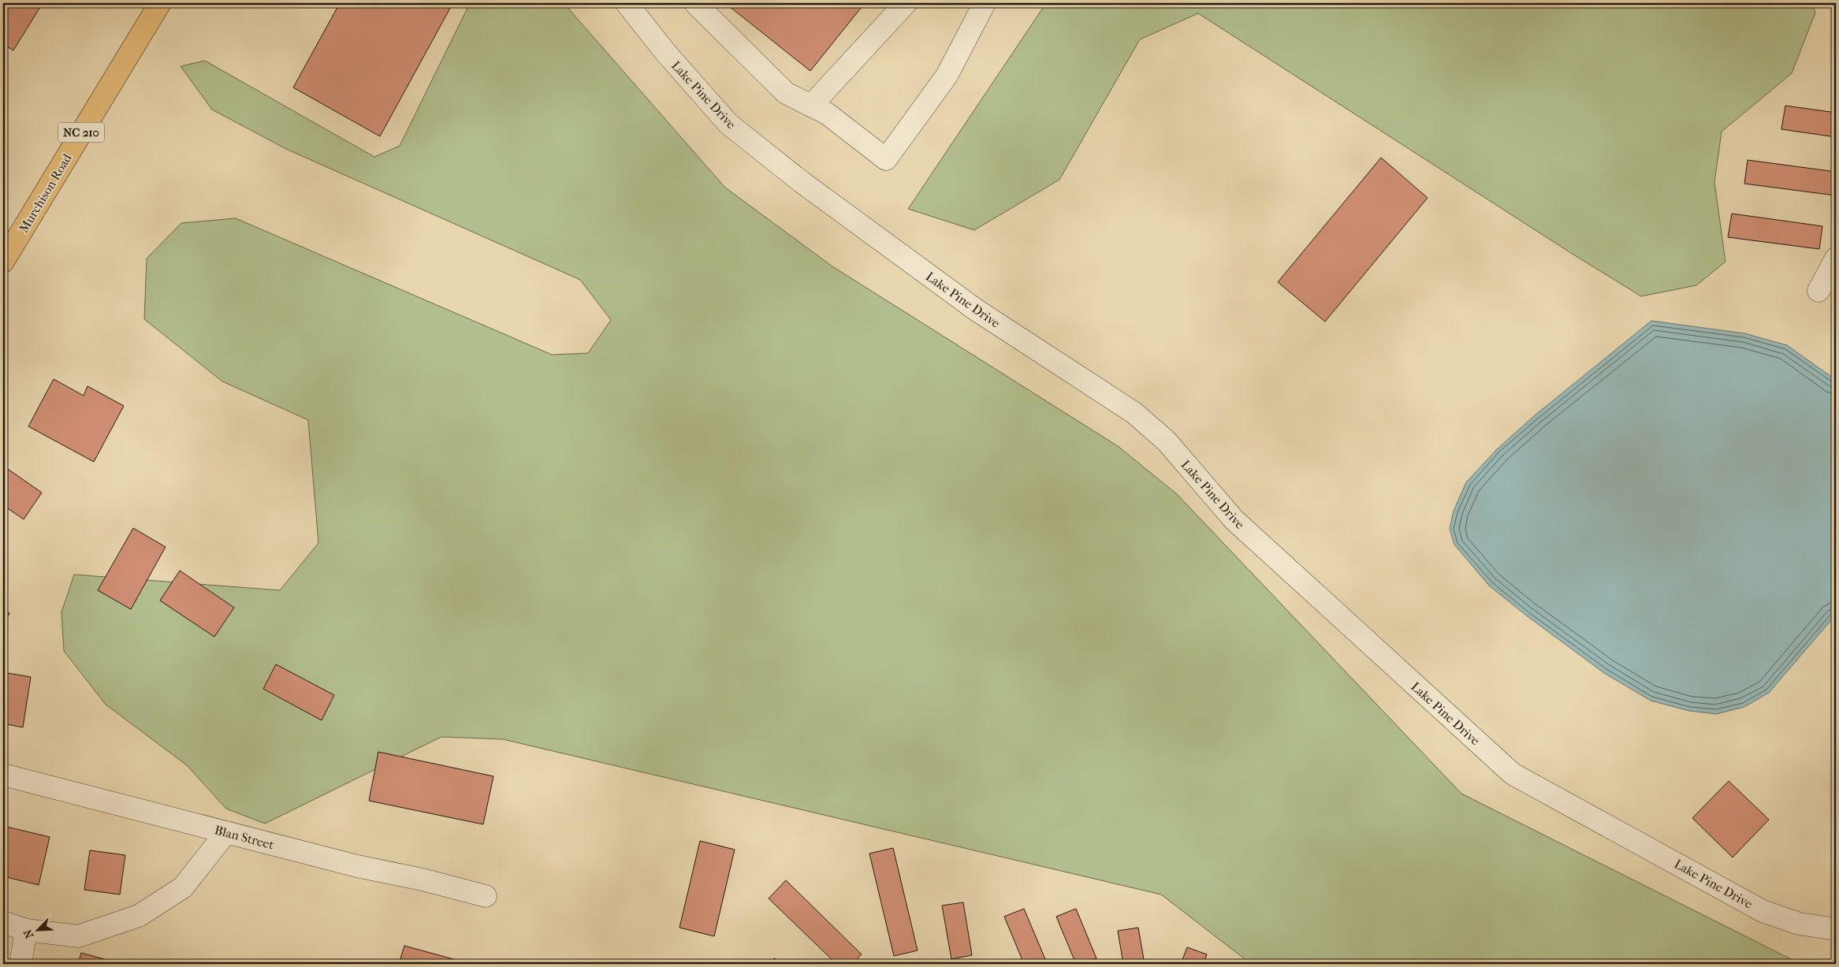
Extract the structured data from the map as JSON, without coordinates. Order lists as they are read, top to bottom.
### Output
{
  "streets": {
    "main road": ["NC 210", "Murchison Road"],
    "street": ["Lake Pine Drive", "Blan Street"]
  },
  "north": "bottom left"
}
